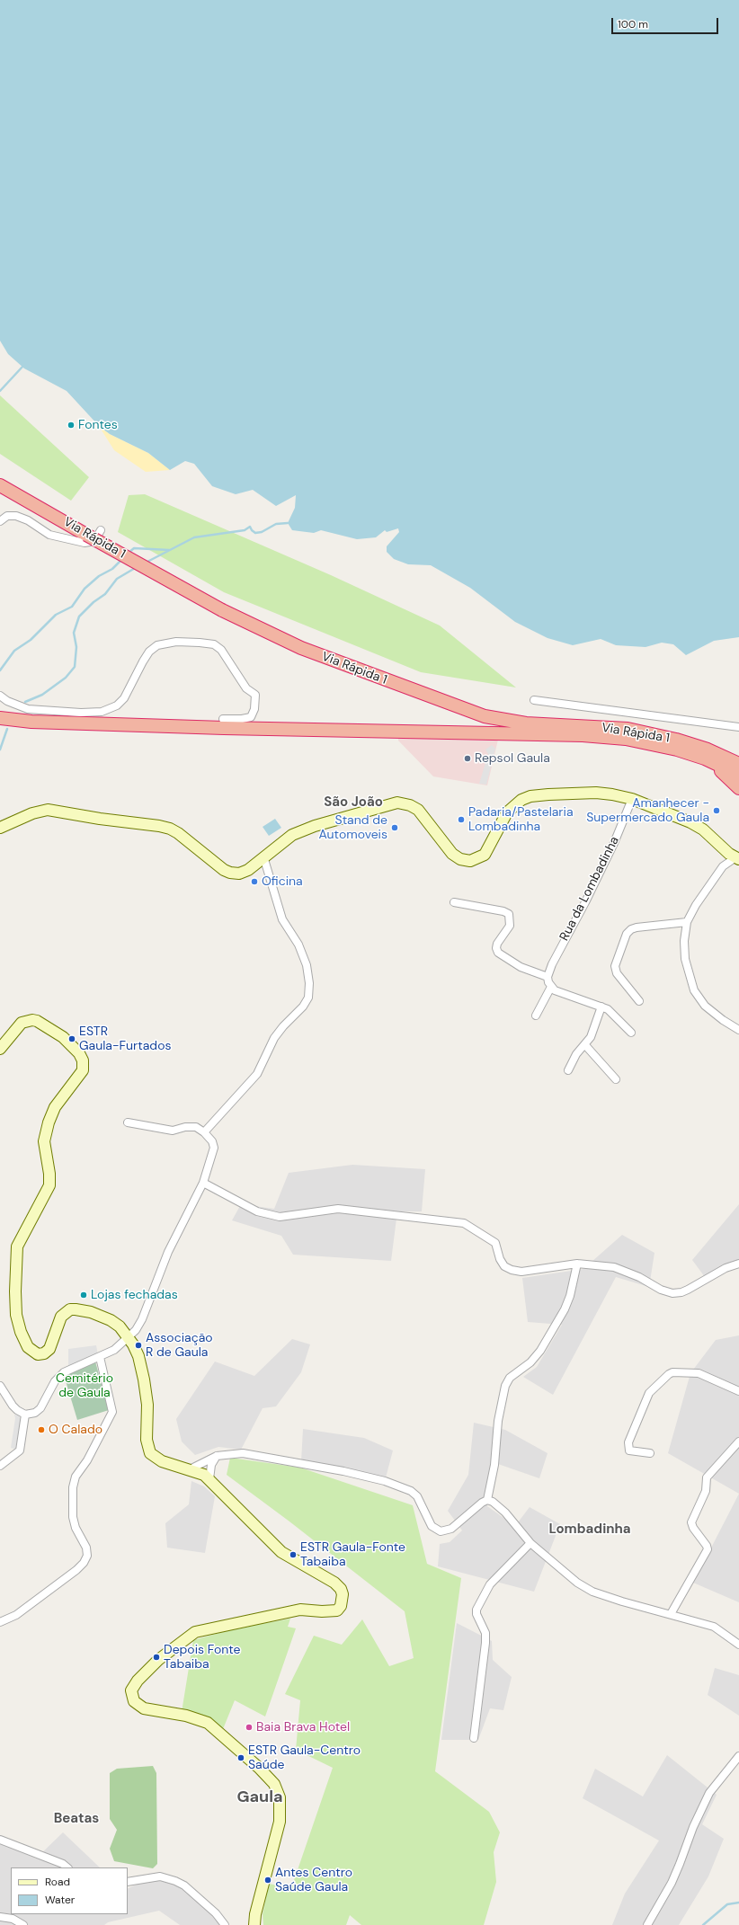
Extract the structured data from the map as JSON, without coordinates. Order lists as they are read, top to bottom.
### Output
{
  "streets": {
    "highway": ["Via Rápida 1"],
    "street": ["Rua da Lombadinha"]
  },
  "districts": [
    "São João",
    "Lombadinha",
    "Gaula",
    "Beatas"
  ],
  "parks": ["Cemitério de Gaula"],
  "places": [
    "Fontes",
    "Repsol Gaula",
    "Amanhecer - Supermercado Gaula",
    "Padaria/Pastelaria Lombadinha",
    "Stand de Automoveis",
    "Oficina",
    "ESTR Gaula-Furtados",
    "Lojas fechadas",
    "Associação R de Gaula",
    "O Calado",
    "ESTR Gaula-Fonte Tabaiba",
    "Depois Fonte Tabaiba",
    "Baia Brava Hotel",
    "ESTR Gaula-Centro Saúde",
    "Antes Centro Saúde Gaula"
  ],
  "legend": ["Road", "Water"],
  "scale_bar": "100 m"
}
